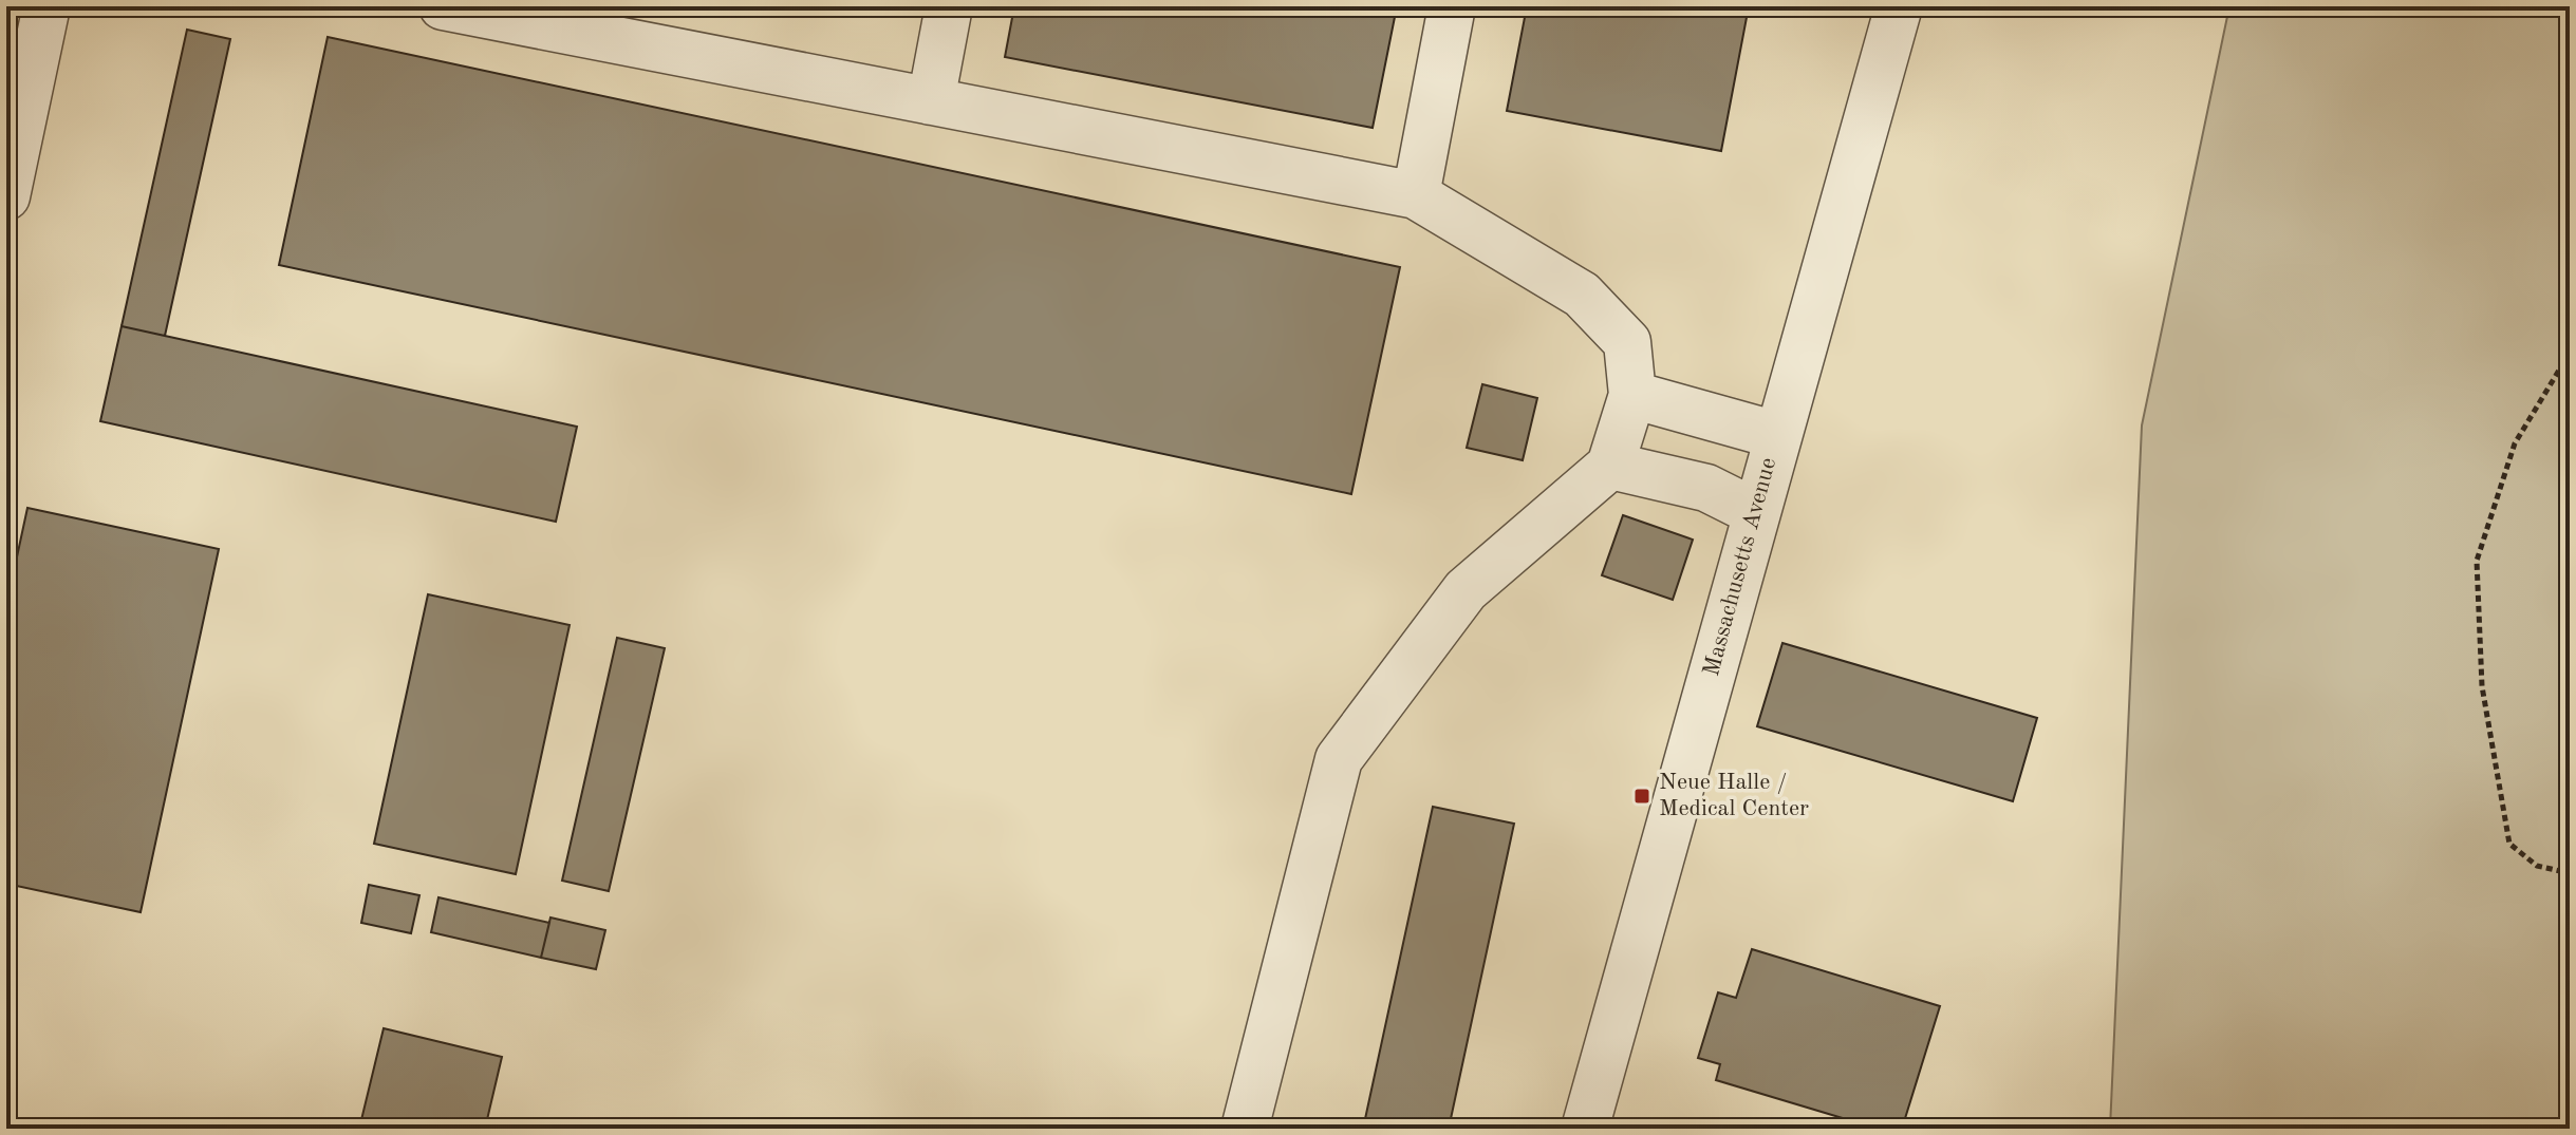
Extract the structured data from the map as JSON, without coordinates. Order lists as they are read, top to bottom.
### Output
{
  "streets": {
    "street": ["Massachusetts Avenue"]
  },
  "places": {
    "transit": ["Neue Halle / Medical Center"]
  }
}
